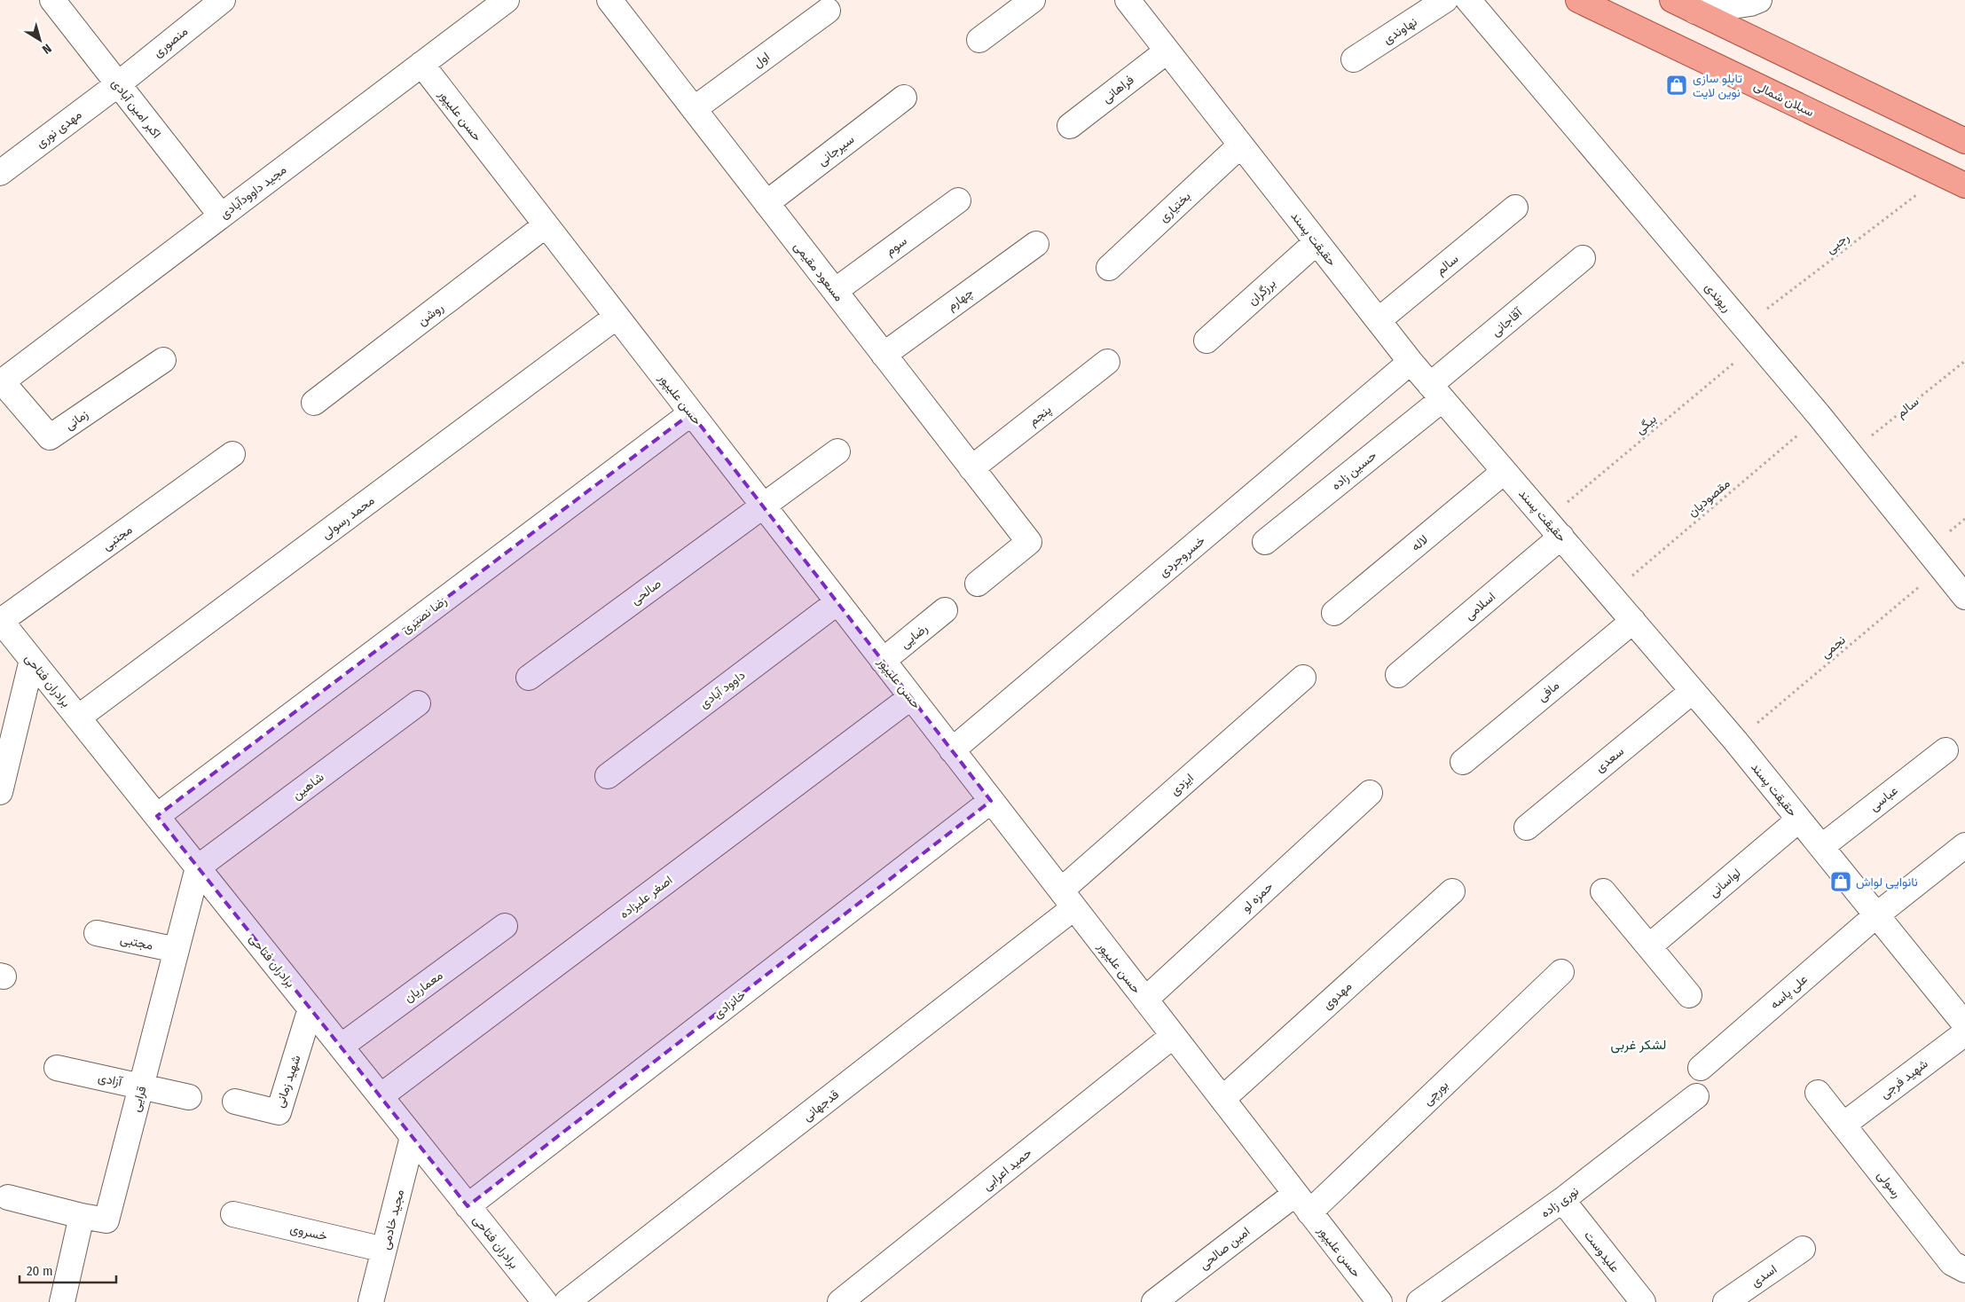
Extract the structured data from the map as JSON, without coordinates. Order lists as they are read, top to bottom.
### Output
{
  "streets": {
    "main road": ["سبلان شمالی"],
    "street": [
      "نهاوندی",
      "منصوری",
      "اول",
      "فراهانی",
      "اکبر امین آبادی",
      "حسن علیپور",
      "مهدی نوری",
      "سیرجانی",
      "مجید داوودآبادی",
      "بختیاری",
      "حقیقت پسند",
      "سوم",
      "سالم",
      "مسعود مقیمی",
      "برزگران",
      "ریوندی",
      "چهارم",
      "روشن",
      "آقاجانی",
      "پنجم",
      "زمانی",
      "حسین زاده",
      "محمد رسولی",
      "مجتبی",
      "لاله",
      "خسروجردی",
      "صالحی",
      "اسلامی",
      "رضا نصیری",
      "رضایی",
      "برادران فتاحی",
      "داوود آبادی",
      "مافی",
      "سعدی",
      "ایزدی",
      "شاهین",
      "عباسی",
      "لواسانی",
      "اصغر علیزاده",
      "حمزه لو",
      "معماریان",
      "علی پاسه",
      "مهدوی",
      "خانزادی",
      "شهید فرجی",
      "آزادی",
      "شهید زمانی",
      "بورچی",
      "قرایی",
      "قدجهانی",
      "حمید اعرابی",
      "رسولی",
      "نوری زاده",
      "مجید خادمی",
      "خسروی",
      "امین صالحی",
      "علیدوست",
      "اسدی"
    ],
    "path": [
      "رجبی",
      "بیگی",
      "مقصودیان",
      "نجمی"
    ]
  },
  "crossings": [
    ["منصوری", "اکبر امین آبادی"],
    ["منصوری", "مهدی نوری"],
    ["اول", "مسعود مقیمی"],
    ["فراهانی", "حقیقت پسند"],
    ["سبلان شمالی", "رجبی"],
    ["اکبر امین آبادی", "مهدی نوری"],
    ["اکبر امین آبادی", "مجید داوودآبادی"],
    ["حسن علیپور", "مجید داوودآبادی"],
    ["حسن علیپور", "روشن"],
    ["حسن علیپور", "محمد رسولی"],
    ["حسن علیپور", "خسروجردی"],
    ["حسن علیپور", "صالحی"],
    ["حسن علیپور", "رضا نصیری"],
    ["حسن علیپور", "رضایی"],
    ["حسن علیپور", "داوود آبادی"],
    ["حسن علیپور", "ایزدی"],
    ["حسن علیپور", "اصغر علیزاده"],
    ["حسن علیپور", "حمزه لو"],
    ["حسن علیپور", "مهدوی"],
    ["حسن علیپور", "خانزادی"],
    ["حسن علیپور", "بورچی"],
    ["حسن علیپور", "قدجهانی"],
    ["حسن علیپور", "حمید اعرابی"],
    ["حسن علیپور", "امین صالحی"],
    ["سیرجانی", "مسعود مقیمی"],
    ["مجید داوودآبادی", "زمانی"],
    ["بختیاری", "حقیقت پسند"],
    ["حقیقت پسند", "سالم"],
    ["حقیقت پسند", "برزگران"],
    ["حقیقت پسند", "آقاجانی"],
    ["حقیقت پسند", "بیگی"],
    ["حقیقت پسند", "حسین زاده"],
    ["حقیقت پسند", "مقصودیان"],
    ["حقیقت پسند", "لاله"],
    ["حقیقت پسند", "خسروجردی"],
    ["حقیقت پسند", "اسلامی"],
    ["حقیقت پسند", "نجمی"],
    ["حقیقت پسند", "مافی"],
    ["حقیقت پسند", "سعدی"],
    ["حقیقت پسند", "عباسی"],
    ["حقیقت پسند", "لواسانی"],
    ["حقیقت پسند", "علی پاسه"],
    ["رجبی", "ریوندی"],
    ["رجبی", "بیگی"],
    ["سوم", "مسعود مقیمی"],
    ["سالم", "ریوندی"],
    ["مسعود مقیمی", "چهارم"],
    ["مسعود مقیمی", "پنجم"],
    ["ریوندی", "بیگی"],
    ["ریوندی", "مقصودیان"],
    ["ریوندی", "نجمی"],
    ["آقاجانی", "حسین زاده"],
    ["بیگی", "اسلامی"],
    ["محمد رسولی", "برادران فتاحی"],
    ["مجتبی", "برادران فتاحی"],
    ["مجتبی", "قرایی"],
    ["رضا نصیری", "برادران فتاحی"],
    ["برادران فتاحی", "شاهین"],
    ["برادران فتاحی", "اصغر علیزاده"],
    ["برادران فتاحی", "معماریان"],
    ["برادران فتاحی", "خانزادی"],
    ["برادران فتاحی", "شهید زمانی"],
    ["برادران فتاحی", "قرایی"],
    ["برادران فتاحی", "مجید خادمی"],
    ["ایزدی", "قدجهانی"],
    ["شاهین", "قرایی"],
    ["شهید فرجی", "رسولی"],
    ["آزادی", "قرایی"],
    ["نوری زاده", "علیدوست"],
    ["مجید خادمی", "خسروی"]
  ],
  "districts": ["لشکر غربی"],
  "places": {
    "shop": ["تابلو سازی نوین لایت", "نانوایی لواش"]
  },
  "scale_bar": "20 m",
  "north": "bottom right"
}
